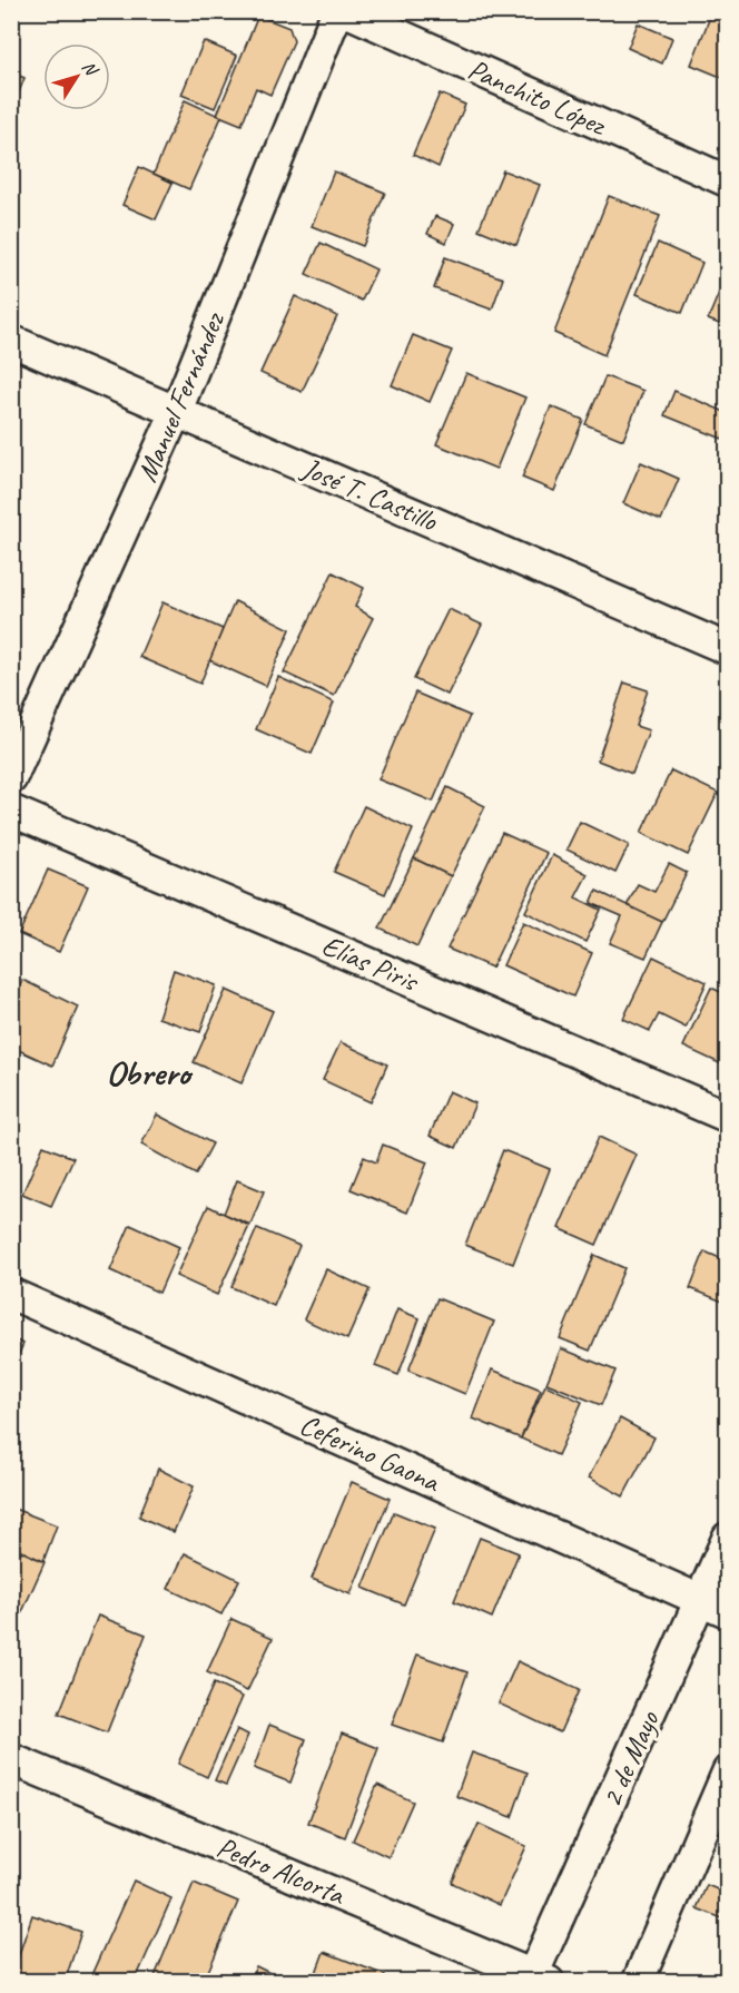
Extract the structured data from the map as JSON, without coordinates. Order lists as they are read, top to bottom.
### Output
{
  "streets": {
    "street": [
      "Panchito López",
      "Manuel Fernández",
      "José T. Castillo",
      "Elías Piris",
      "Ceferino Gaona",
      "2 de Mayo",
      "Pedro Alcorta"
    ]
  },
  "crossings": [
    ["Manuel Fernández", "José T. Castillo"],
    ["Ceferino Gaona", "2 de Mayo"],
    ["2 de Mayo", "Pedro Alcorta"]
  ],
  "districts": ["Obrero"],
  "north": "top right"
}
